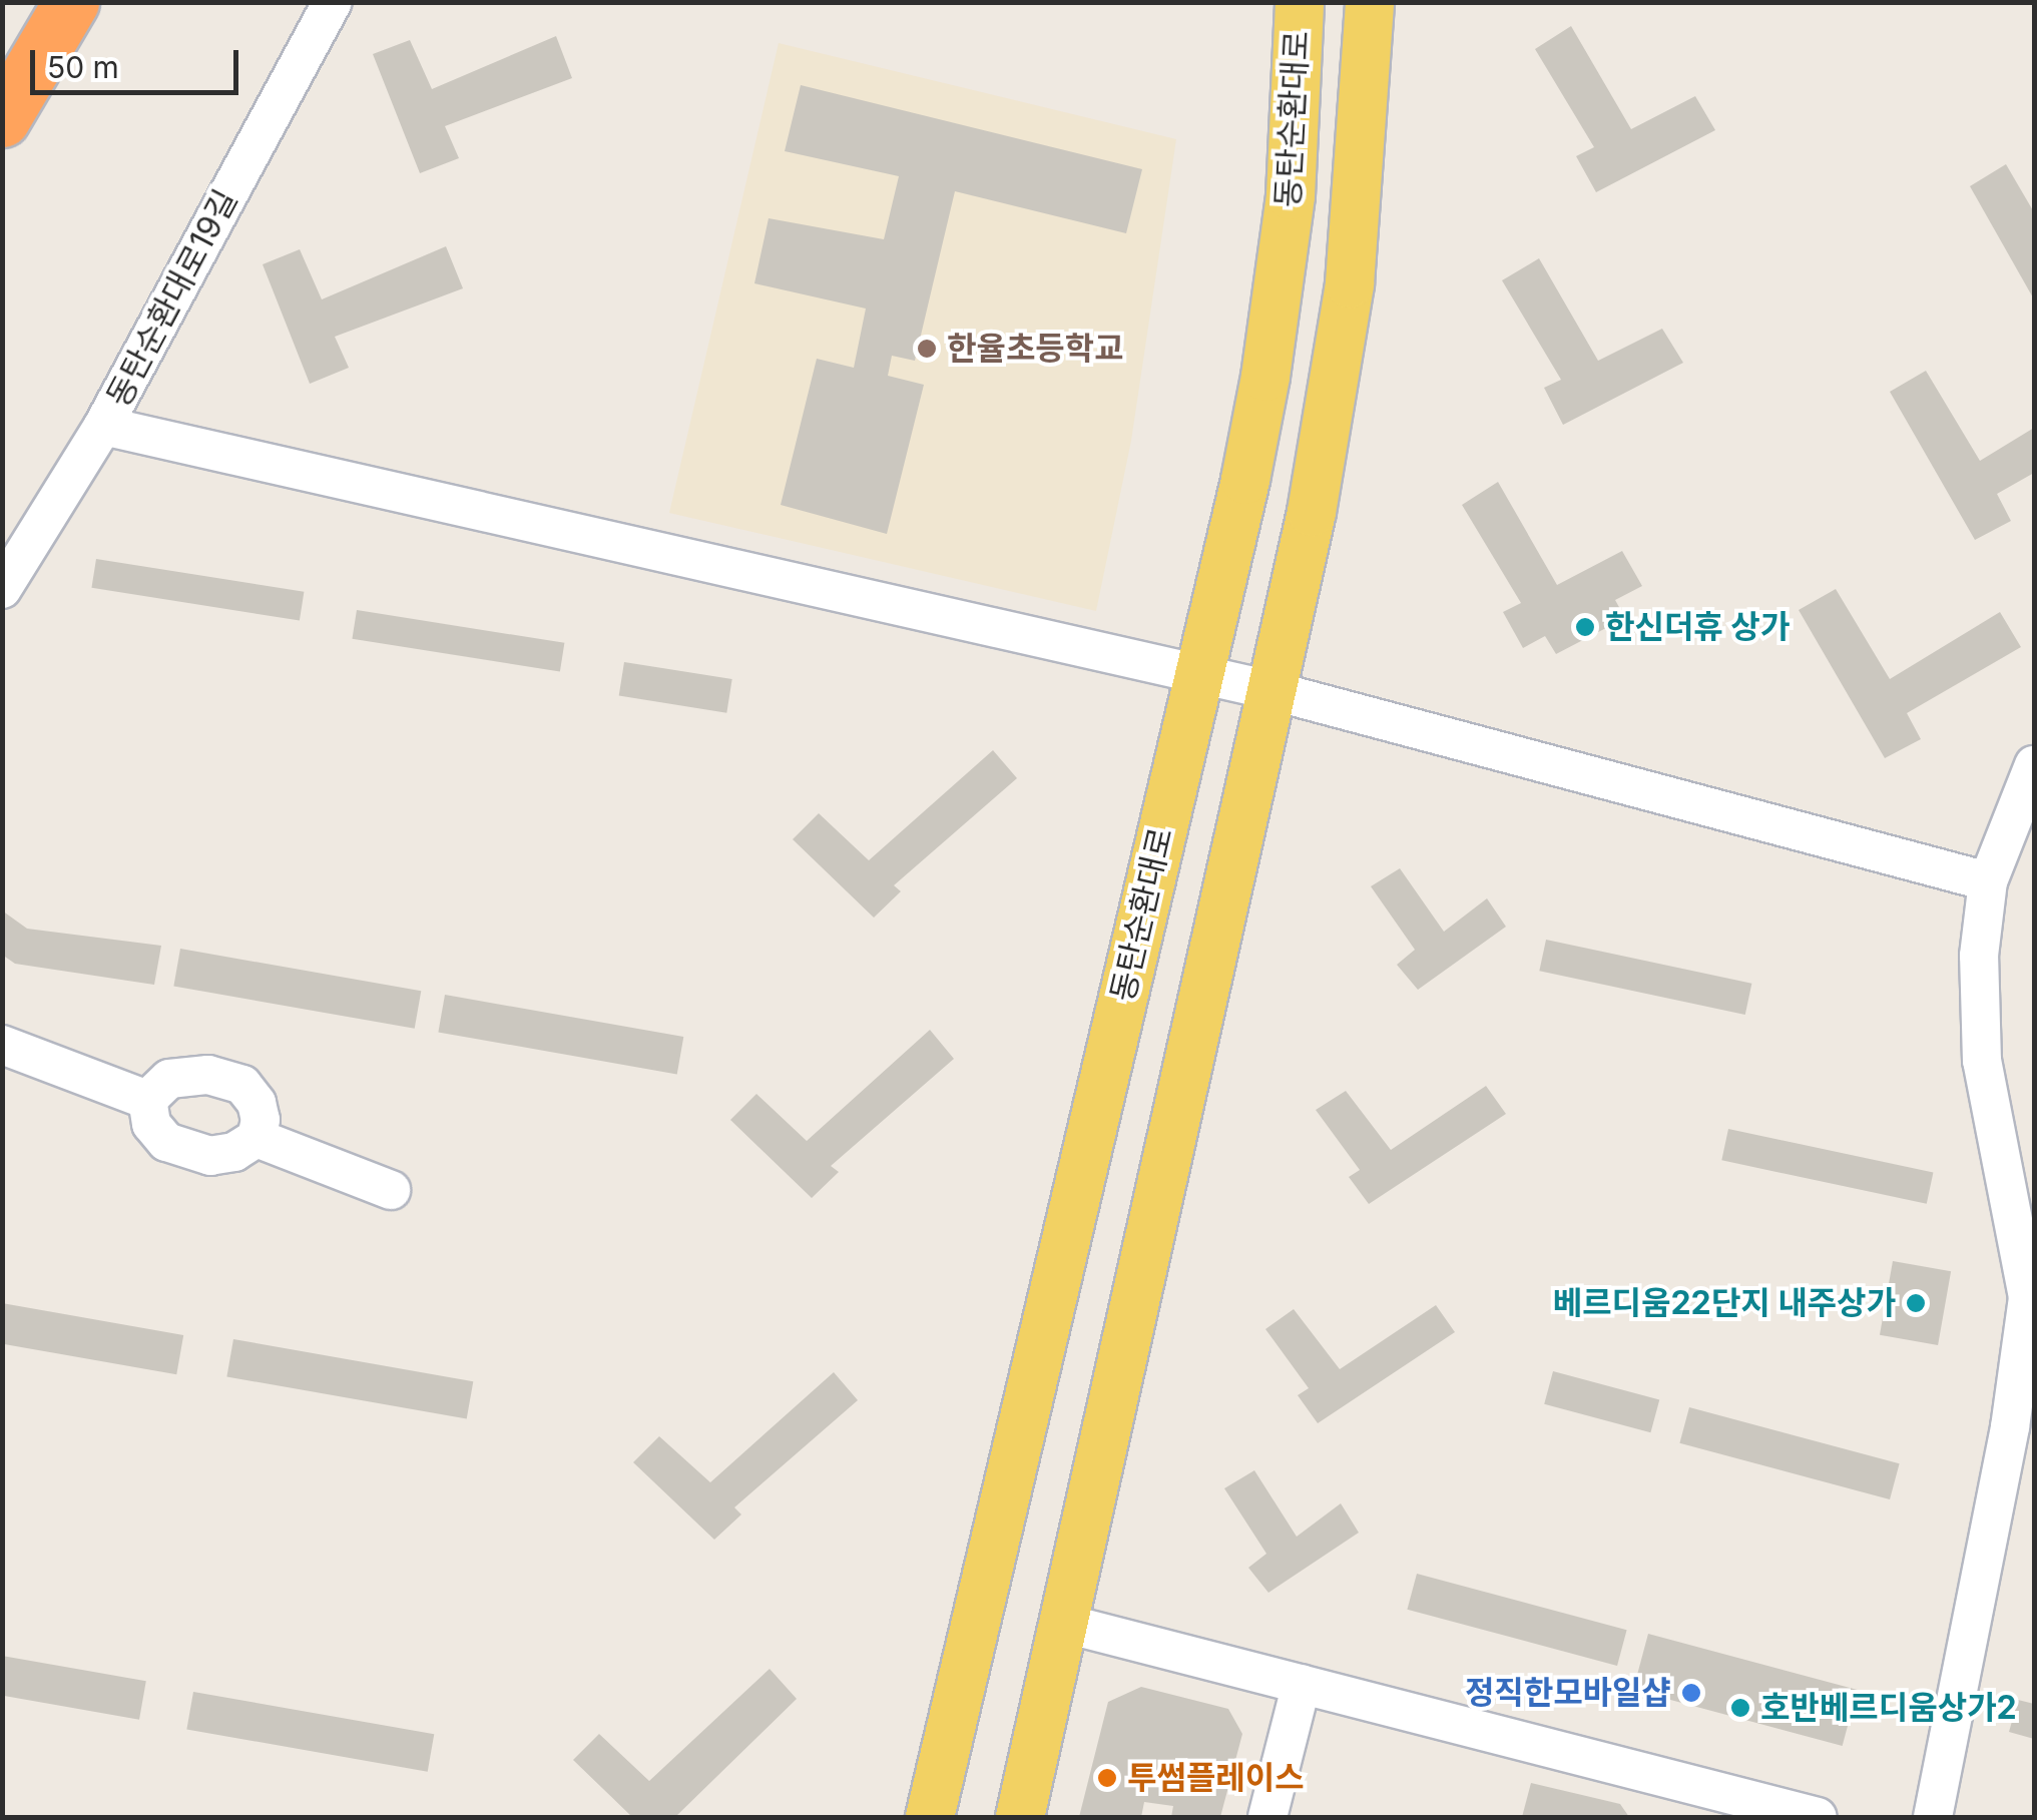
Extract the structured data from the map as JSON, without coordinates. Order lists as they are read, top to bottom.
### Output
{
  "streets": {
    "main road": ["동탄순환대로"],
    "street": ["동탄순환대로19길"]
  },
  "places": [
    "한율초등학교",
    "한신더휴 상가",
    "베르디움22단지 내주상가",
    "정직한모바일샵",
    "호반베르디움상가2",
    "투썸플레이스"
  ],
  "scale_bar": "50 m"
}
